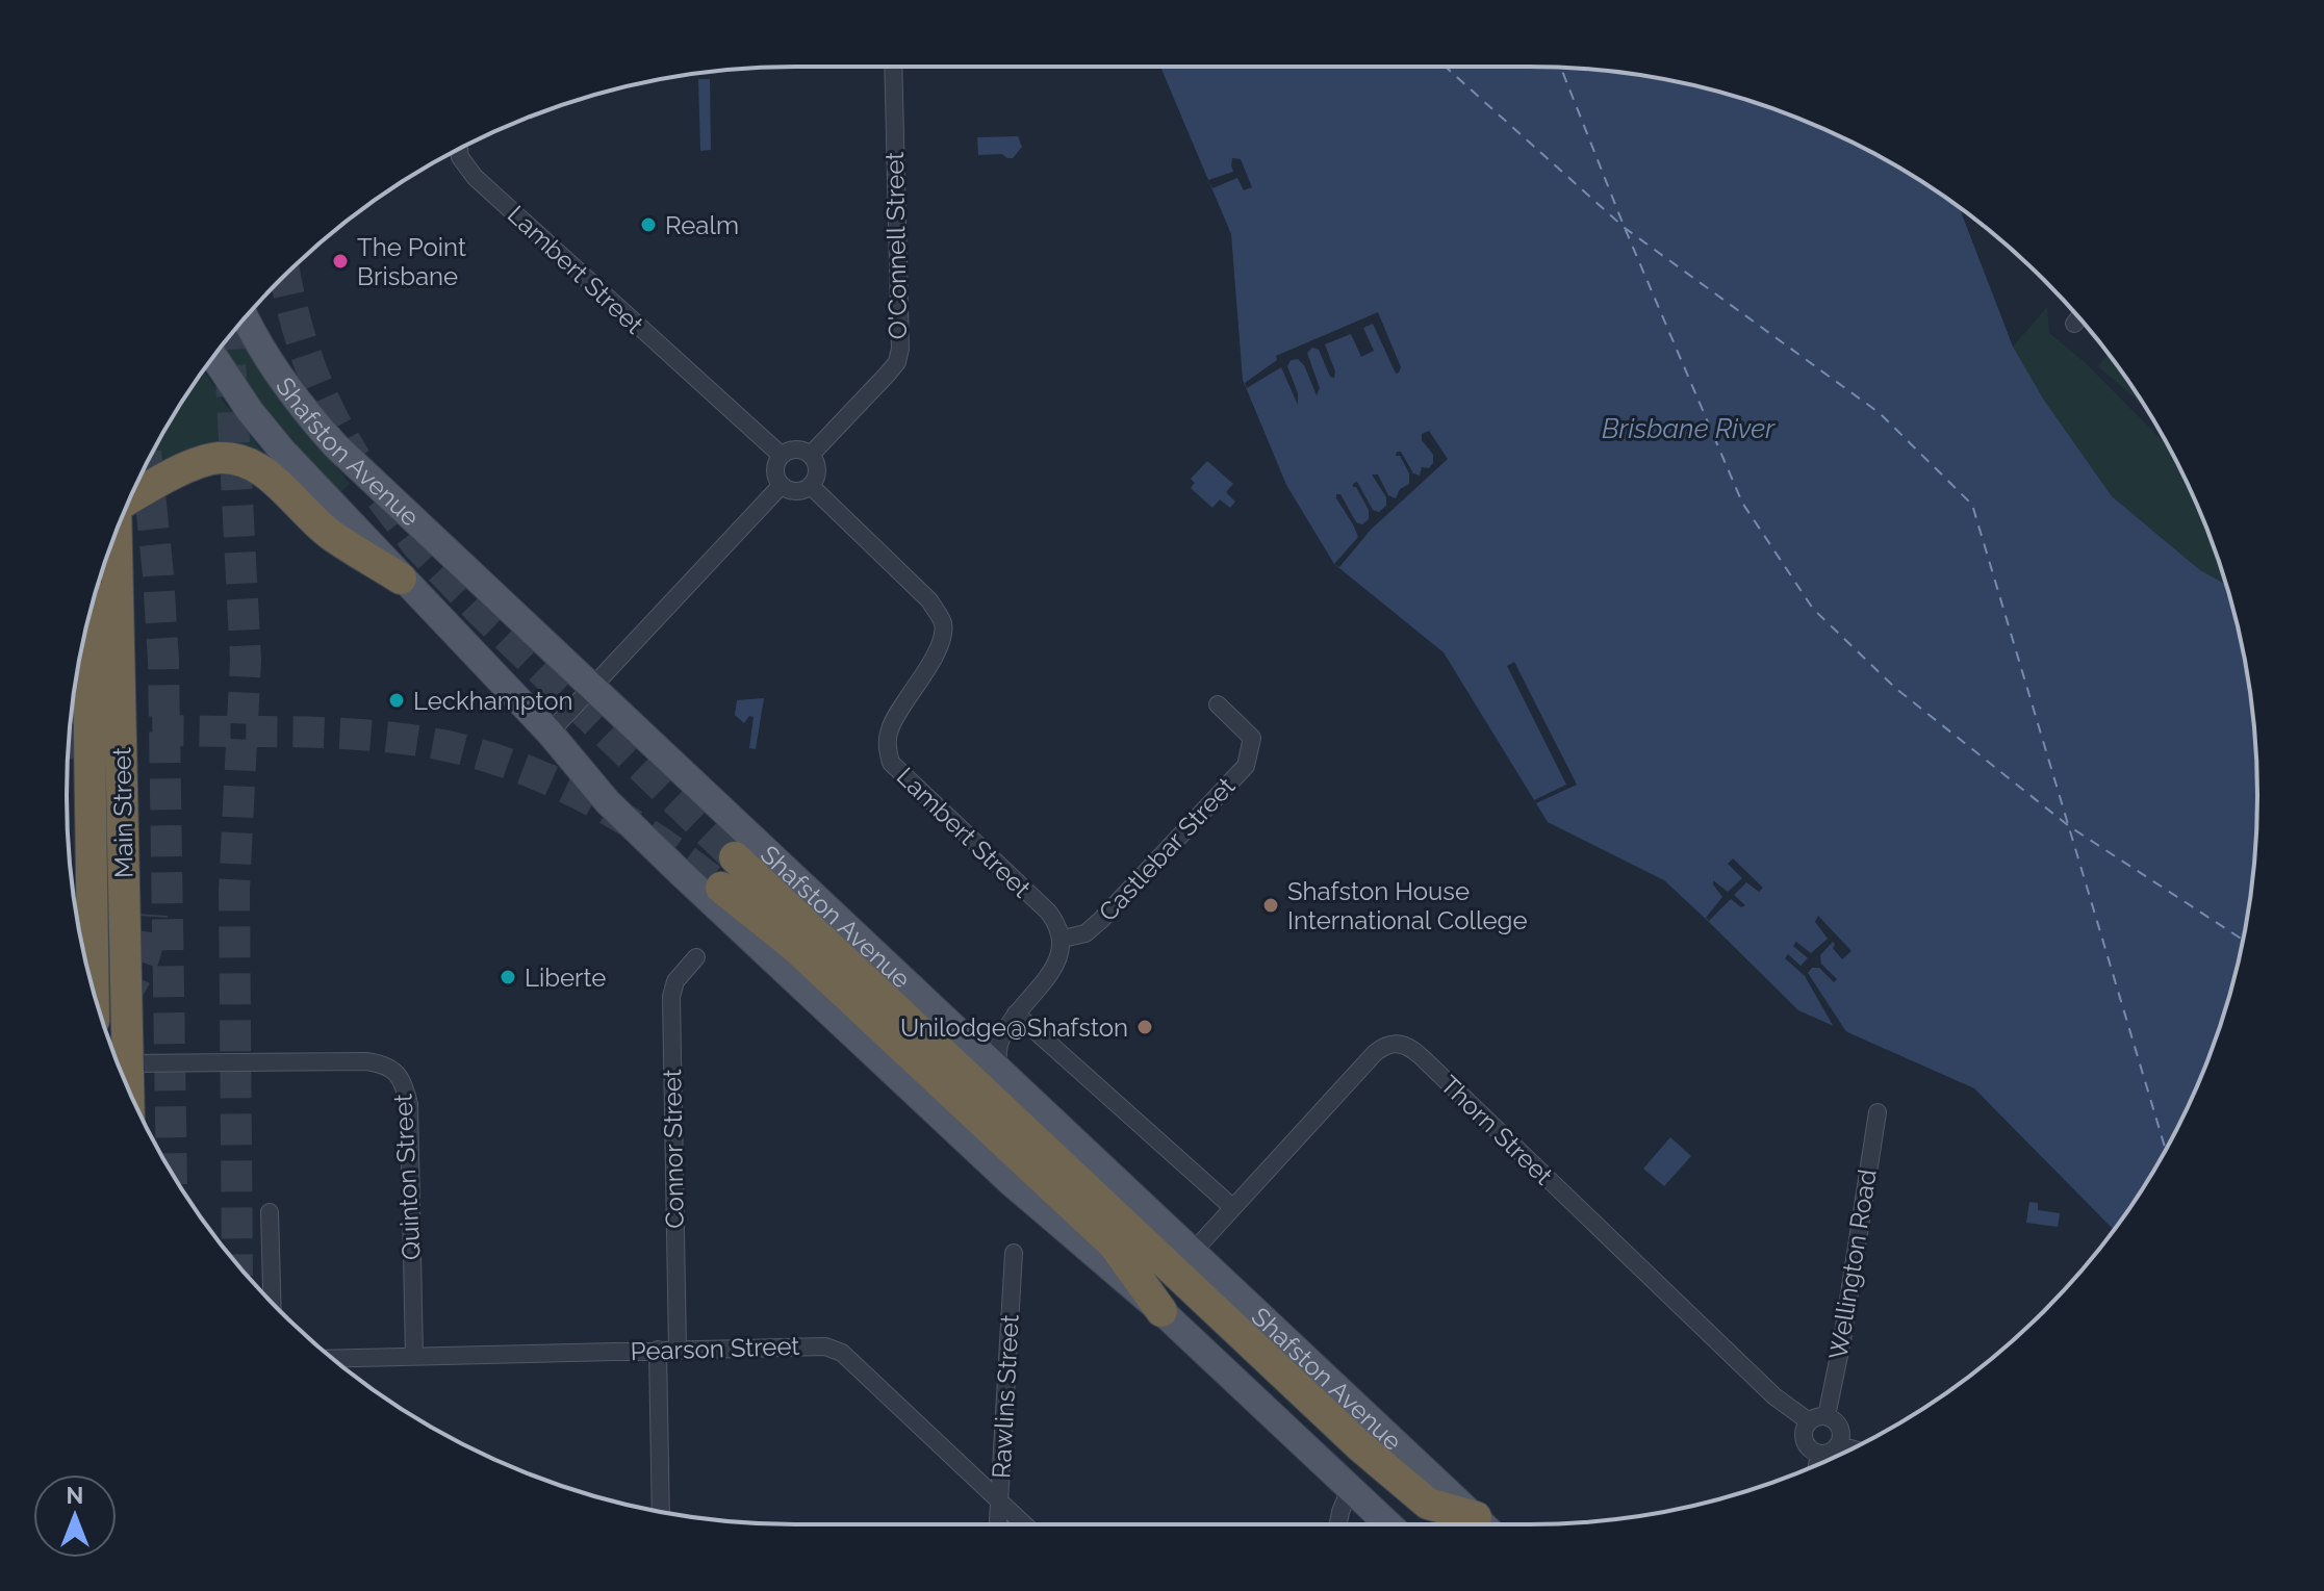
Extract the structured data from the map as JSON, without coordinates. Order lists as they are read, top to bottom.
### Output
{
  "streets": {
    "highway": ["Main Street"],
    "main road": ["Shafston Avenue"],
    "street": [
      "O'Connell Street",
      "Lambert Street",
      "Castlebar Street",
      "Thorn Street",
      "Connor Street",
      "Quinton Street",
      "Wellington Road",
      "Pearson Street",
      "Rawlins Street"
    ]
  },
  "crossings": [
    ["O'Connell Street", "Lambert Street"],
    ["Lambert Street", "Castlebar Street"],
    ["Shafston Avenue", "Thorn Street"],
    ["Main Street", "Quinton Street"],
    ["Thorn Street", "Wellington Road"],
    ["Connor Street", "Pearson Street"],
    ["Quinton Street", "Pearson Street"],
    ["Pearson Street", "Rawlins Street"]
  ],
  "water": ["Brisbane River"],
  "places": [
    "Realm",
    "The Point Brisbane",
    "Leckhampton",
    "Shafston House International College",
    "Liberte",
    "Unilodge@Shafston"
  ],
  "north": "top"
}
